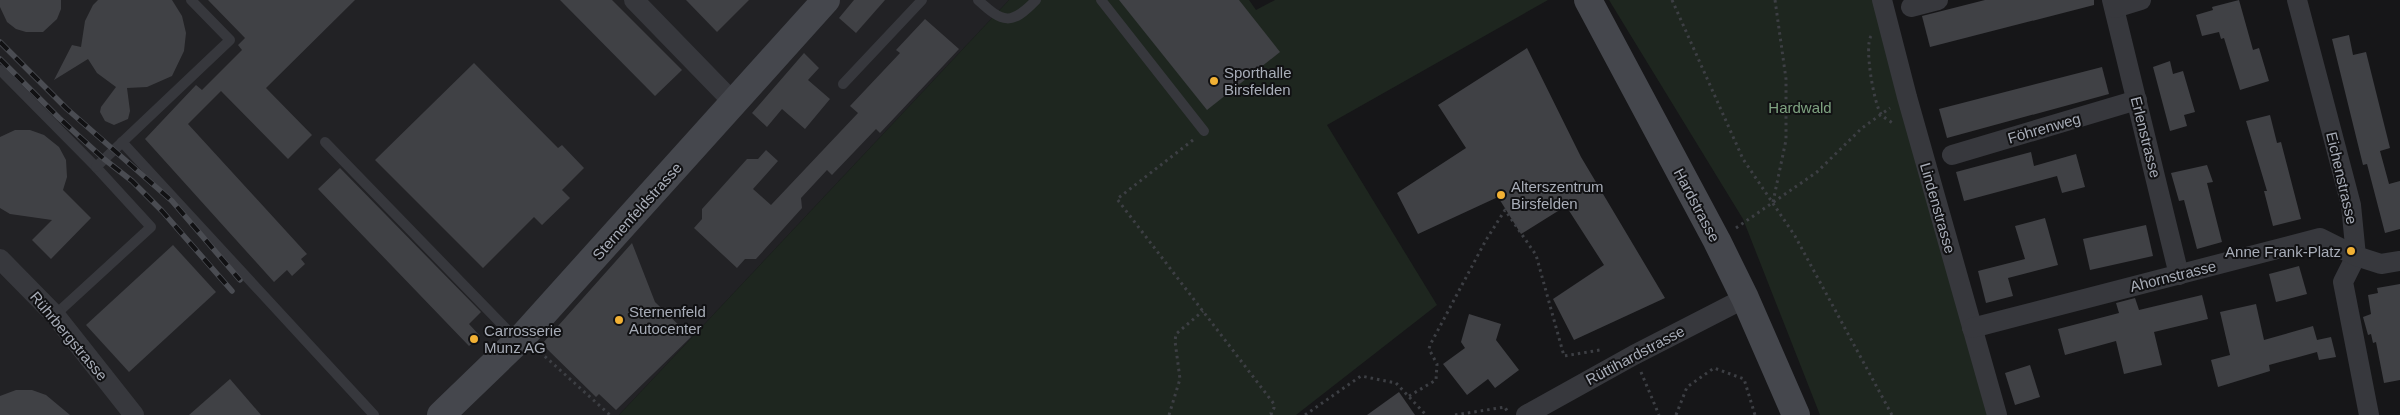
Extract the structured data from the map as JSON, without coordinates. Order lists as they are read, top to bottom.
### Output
{
  "streets": {
    "street": [
      "Föhrenweg",
      "Erlenstrasse",
      "Eichenstrasse",
      "Hardstrasse",
      "Lindenstrasse",
      "Sternenfeldstrasse",
      "Ahornstrasse",
      "Rührbergstrasse",
      "Rüttihardstrasse"
    ]
  },
  "crossings": [
    ["Föhrenweg", "Erlenstrasse"],
    ["Erlenstrasse", "Ahornstrasse"],
    ["Eichenstrasse", "Ahornstrasse"],
    ["Hardstrasse", "Rüttihardstrasse"],
    ["Lindenstrasse", "Ahornstrasse"]
  ],
  "parks": ["Hardwald"],
  "places": [
    "Sporthalle Birsfelden",
    "Alterszentrum Birsfelden",
    "Anne Frank-Platz",
    "Sternenfeld Autocenter",
    "Carrosserie Munz AG"
  ]
}
